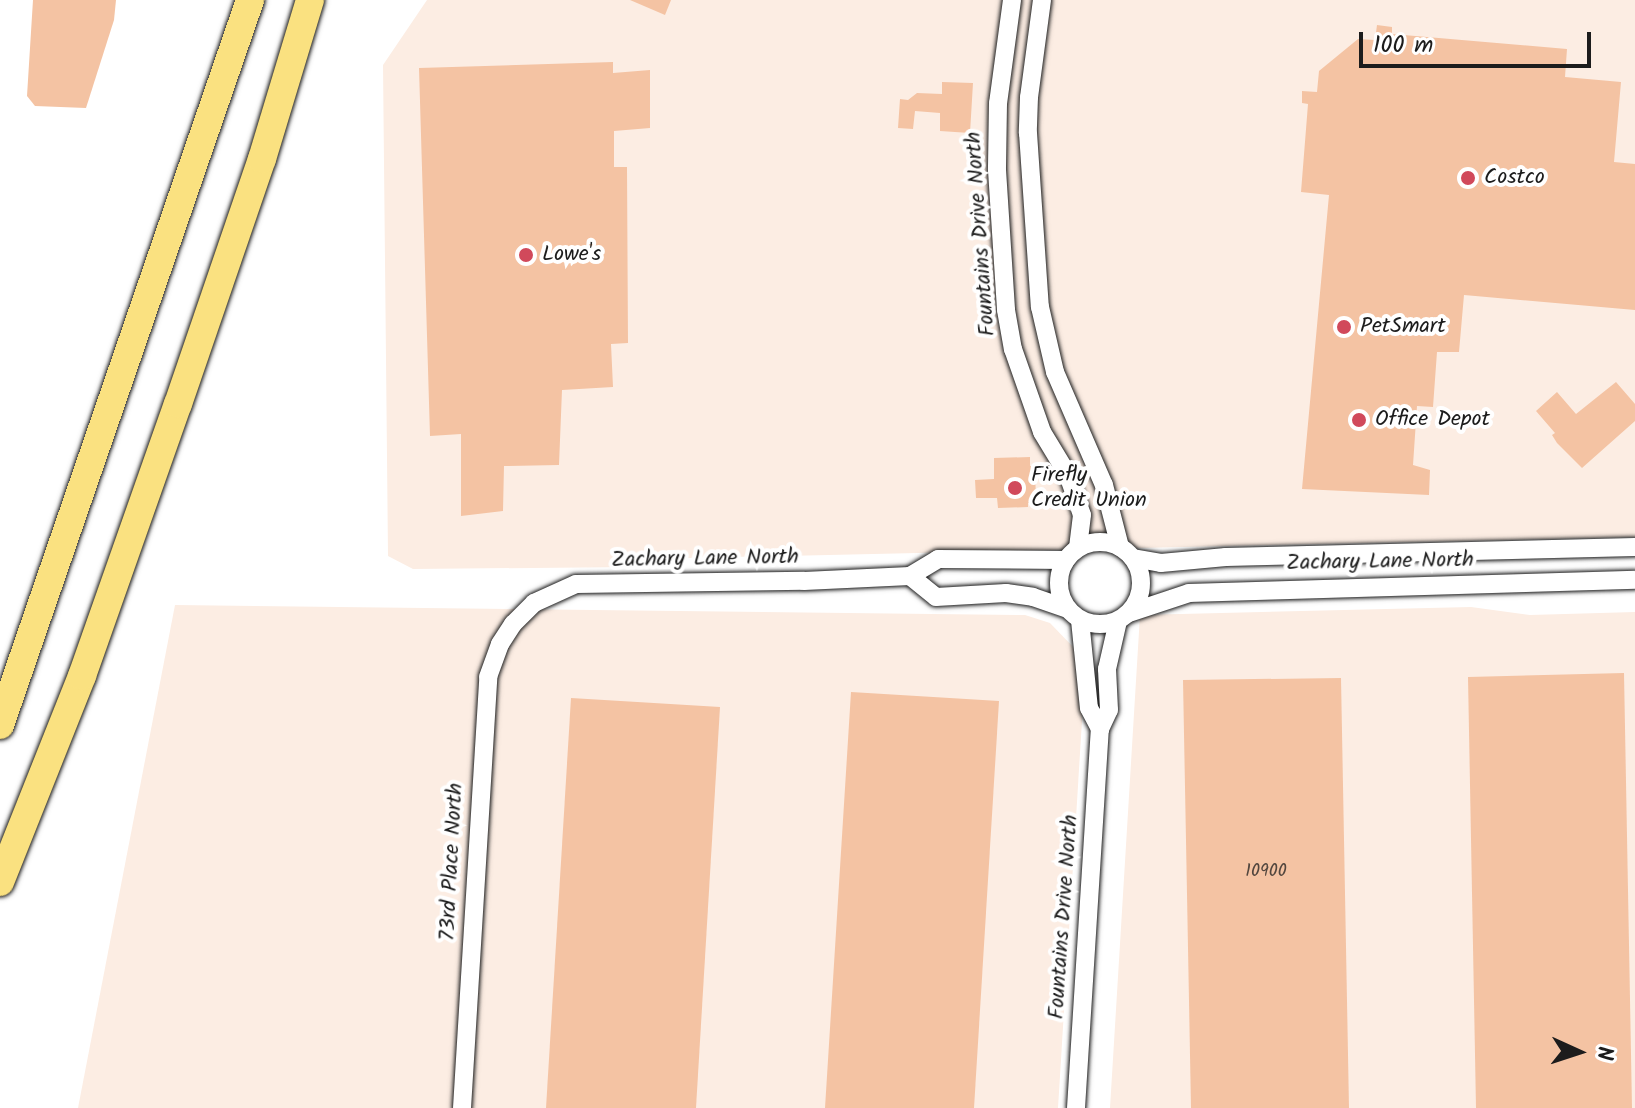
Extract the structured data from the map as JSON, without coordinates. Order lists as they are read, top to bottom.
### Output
{
  "streets": {
    "street": ["Fountains Drive North", "Zachary Lane North", "73rd Place North"]
  },
  "crossings": [
    ["Fountains Drive North", "Zachary Lane North"],
    ["Zachary Lane North", "73rd Place North"]
  ],
  "places": [
    "Costco",
    "Lowe's",
    "PetSmart",
    "Office Depot",
    "Firefly Credit Union"
  ],
  "house_numbers": ["10900"],
  "scale_bar": "100 m",
  "north": "right"
}
